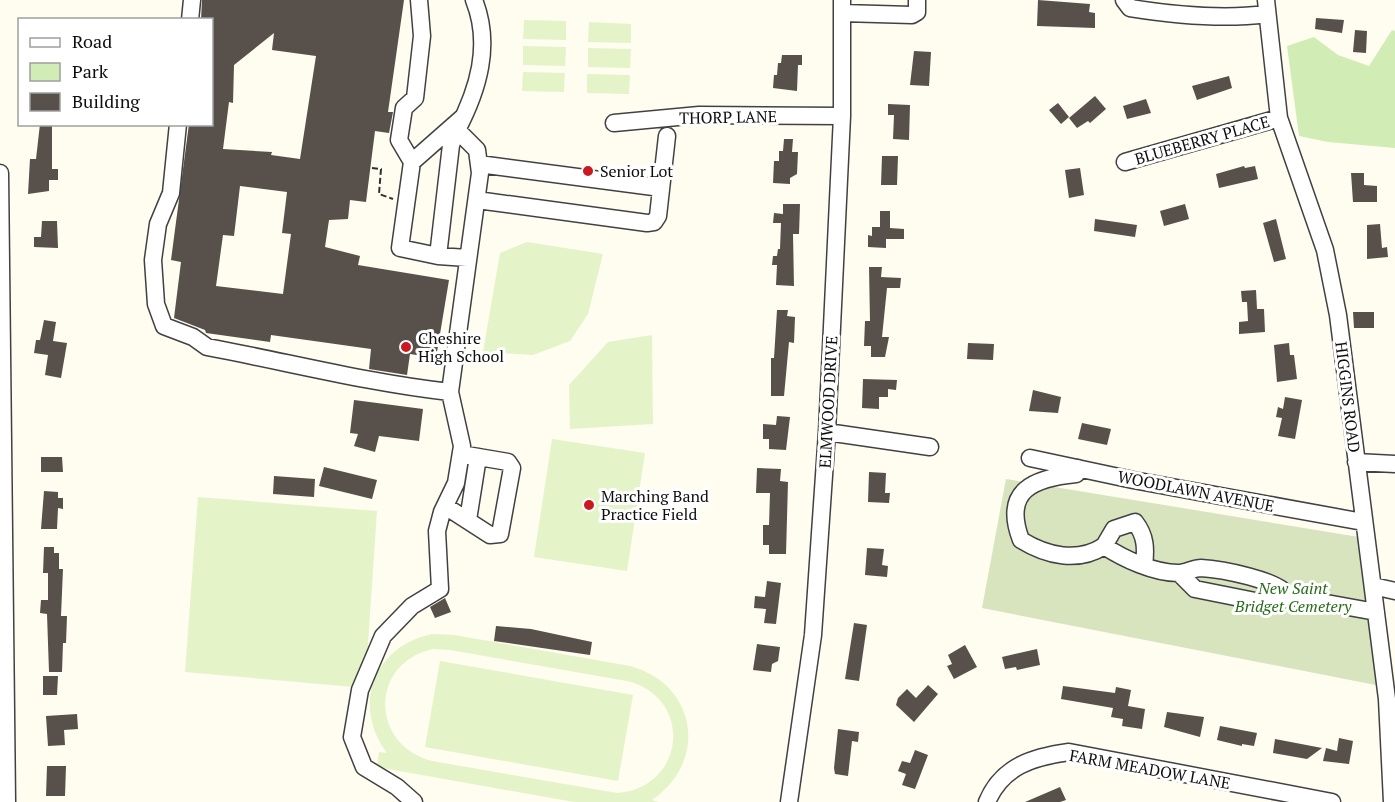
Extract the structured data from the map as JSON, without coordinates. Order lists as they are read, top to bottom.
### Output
{
  "streets": {
    "street": [
      "THORP LANE",
      "BLUEBERRY PLACE",
      "HIGGINS ROAD",
      "ELMWOOD DRIVE",
      "WOODLAWN AVENUE",
      "FARM MEADOW LANE"
    ]
  },
  "crossings": [
    ["THORP LANE", "ELMWOOD DRIVE"],
    ["BLUEBERRY PLACE", "HIGGINS ROAD"],
    ["HIGGINS ROAD", "WOODLAWN AVENUE"]
  ],
  "parks": ["New Saint Bridget Cemetery"],
  "places": ["Senior Lot", "Cheshire High School", "Marching Band Practice Field"],
  "legend": ["Road", "Park", "Building"]
}
